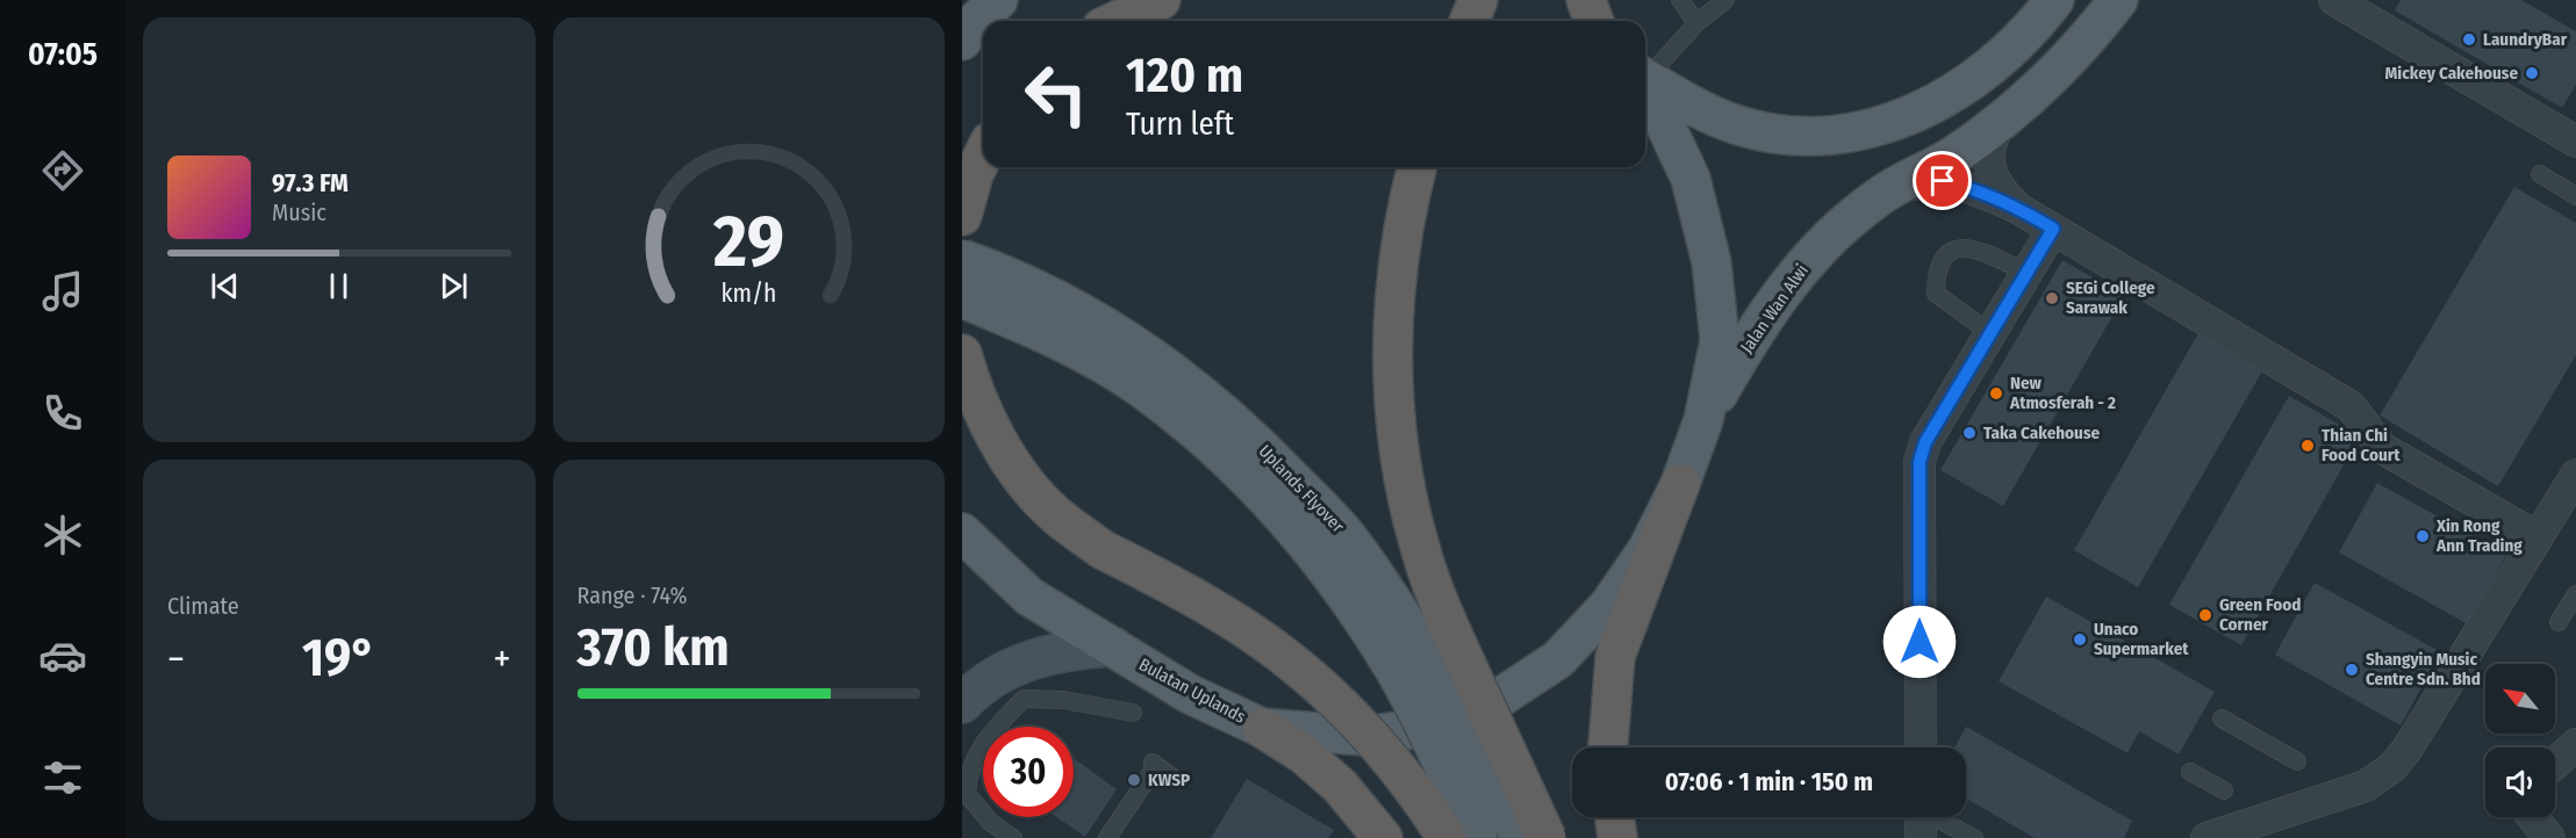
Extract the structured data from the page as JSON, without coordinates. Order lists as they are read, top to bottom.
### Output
{
  "streets": {
    "main road": ["Jalan Wan Alwi", "Uplands Flyover", "Bulatan Uplands"]
  },
  "crossings": [
    ["Jalan Wan Alwi", "Bulatan Uplands"]
  ],
  "places": [
    "LaundryBar",
    "Mickey Cakehouse",
    "SEGi College Sarawak",
    "New Atmosferah - 2",
    "Taka Cakehouse",
    "Thian Chi Food Court",
    "Xin Rong Ann Trading",
    "Green Food Corner",
    "Unaco Supermarket",
    "Shangyin Music Centre Sdn. Bhd",
    "KWSP"
  ],
  "north": "top left",
  "page": {
    "tabs": "07:05",
    "turn": ["120 m", "Turn left"],
    "song": ["97.3 FM", "Music"],
    "tile": [
      "Climate",
      ["Range · 74%", "370 km"]
    ],
    "heat": ["−", "19°", "+"],
    "limit": "30",
    "trip": "07:06 · 1 min · 150 m",
    "gauge": ["29", "km/h"]
  }
}
